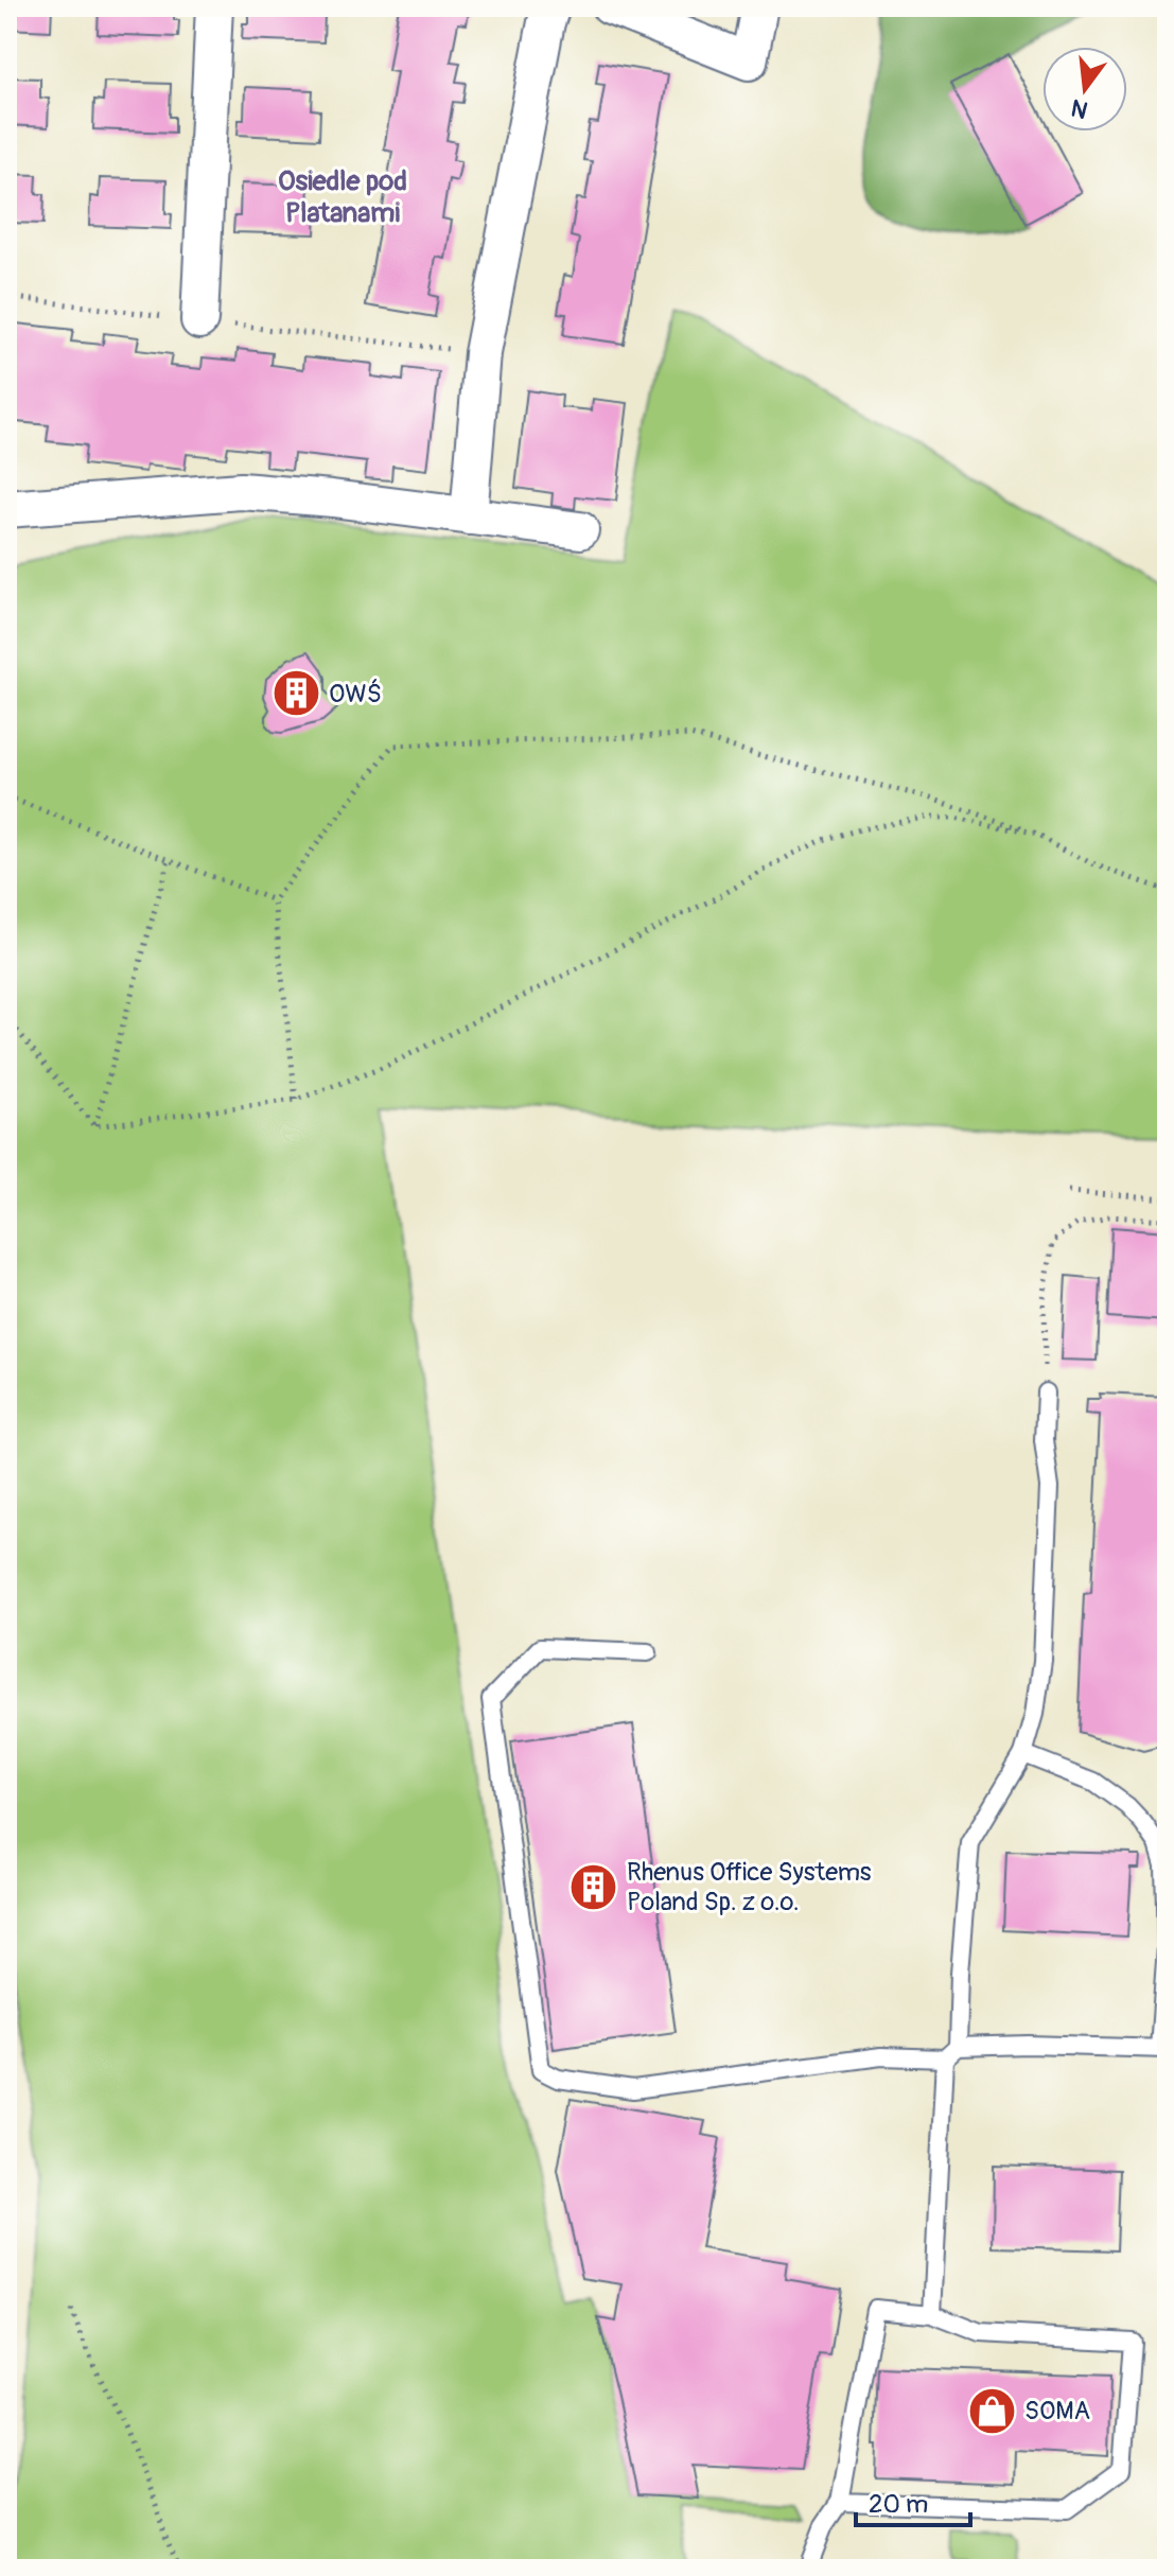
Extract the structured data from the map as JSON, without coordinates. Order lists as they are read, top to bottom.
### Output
{
  "districts": ["Osiedle pod Platanami"],
  "places": {
    "building": ["OWŚ", "Rhenus Office Systems Poland Sp. z o.o."],
    "shop": ["SOMA"]
  },
  "scale_bar": "20 m",
  "north": "bottom"
}
